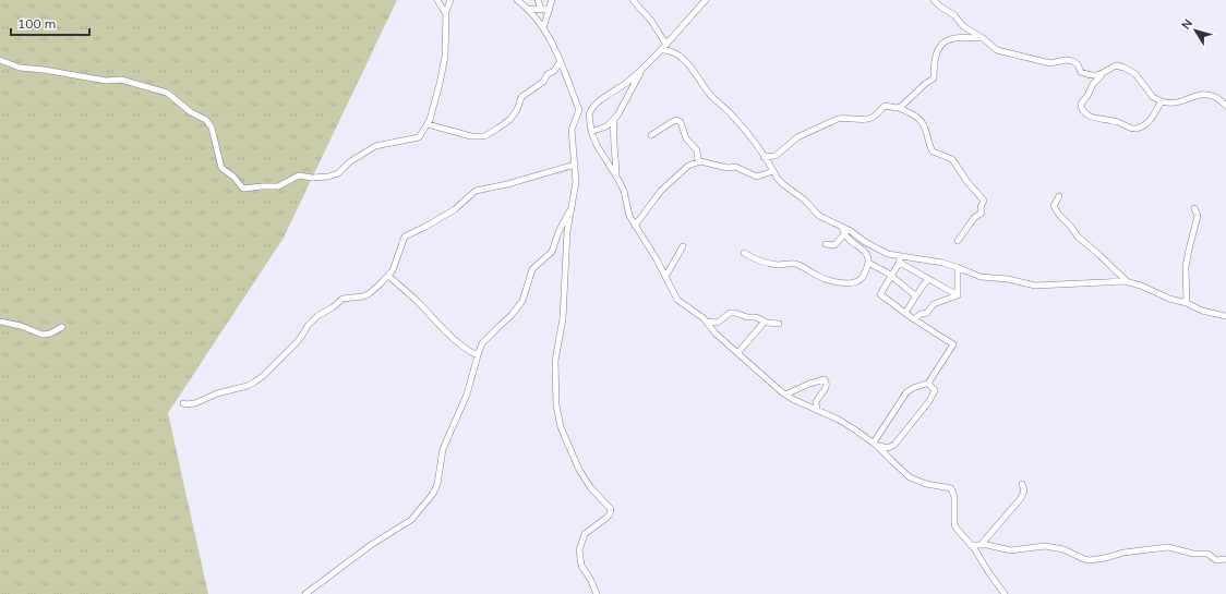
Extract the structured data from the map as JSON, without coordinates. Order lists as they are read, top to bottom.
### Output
{
  "scale_bar": "100 m",
  "north": "top left"
}
